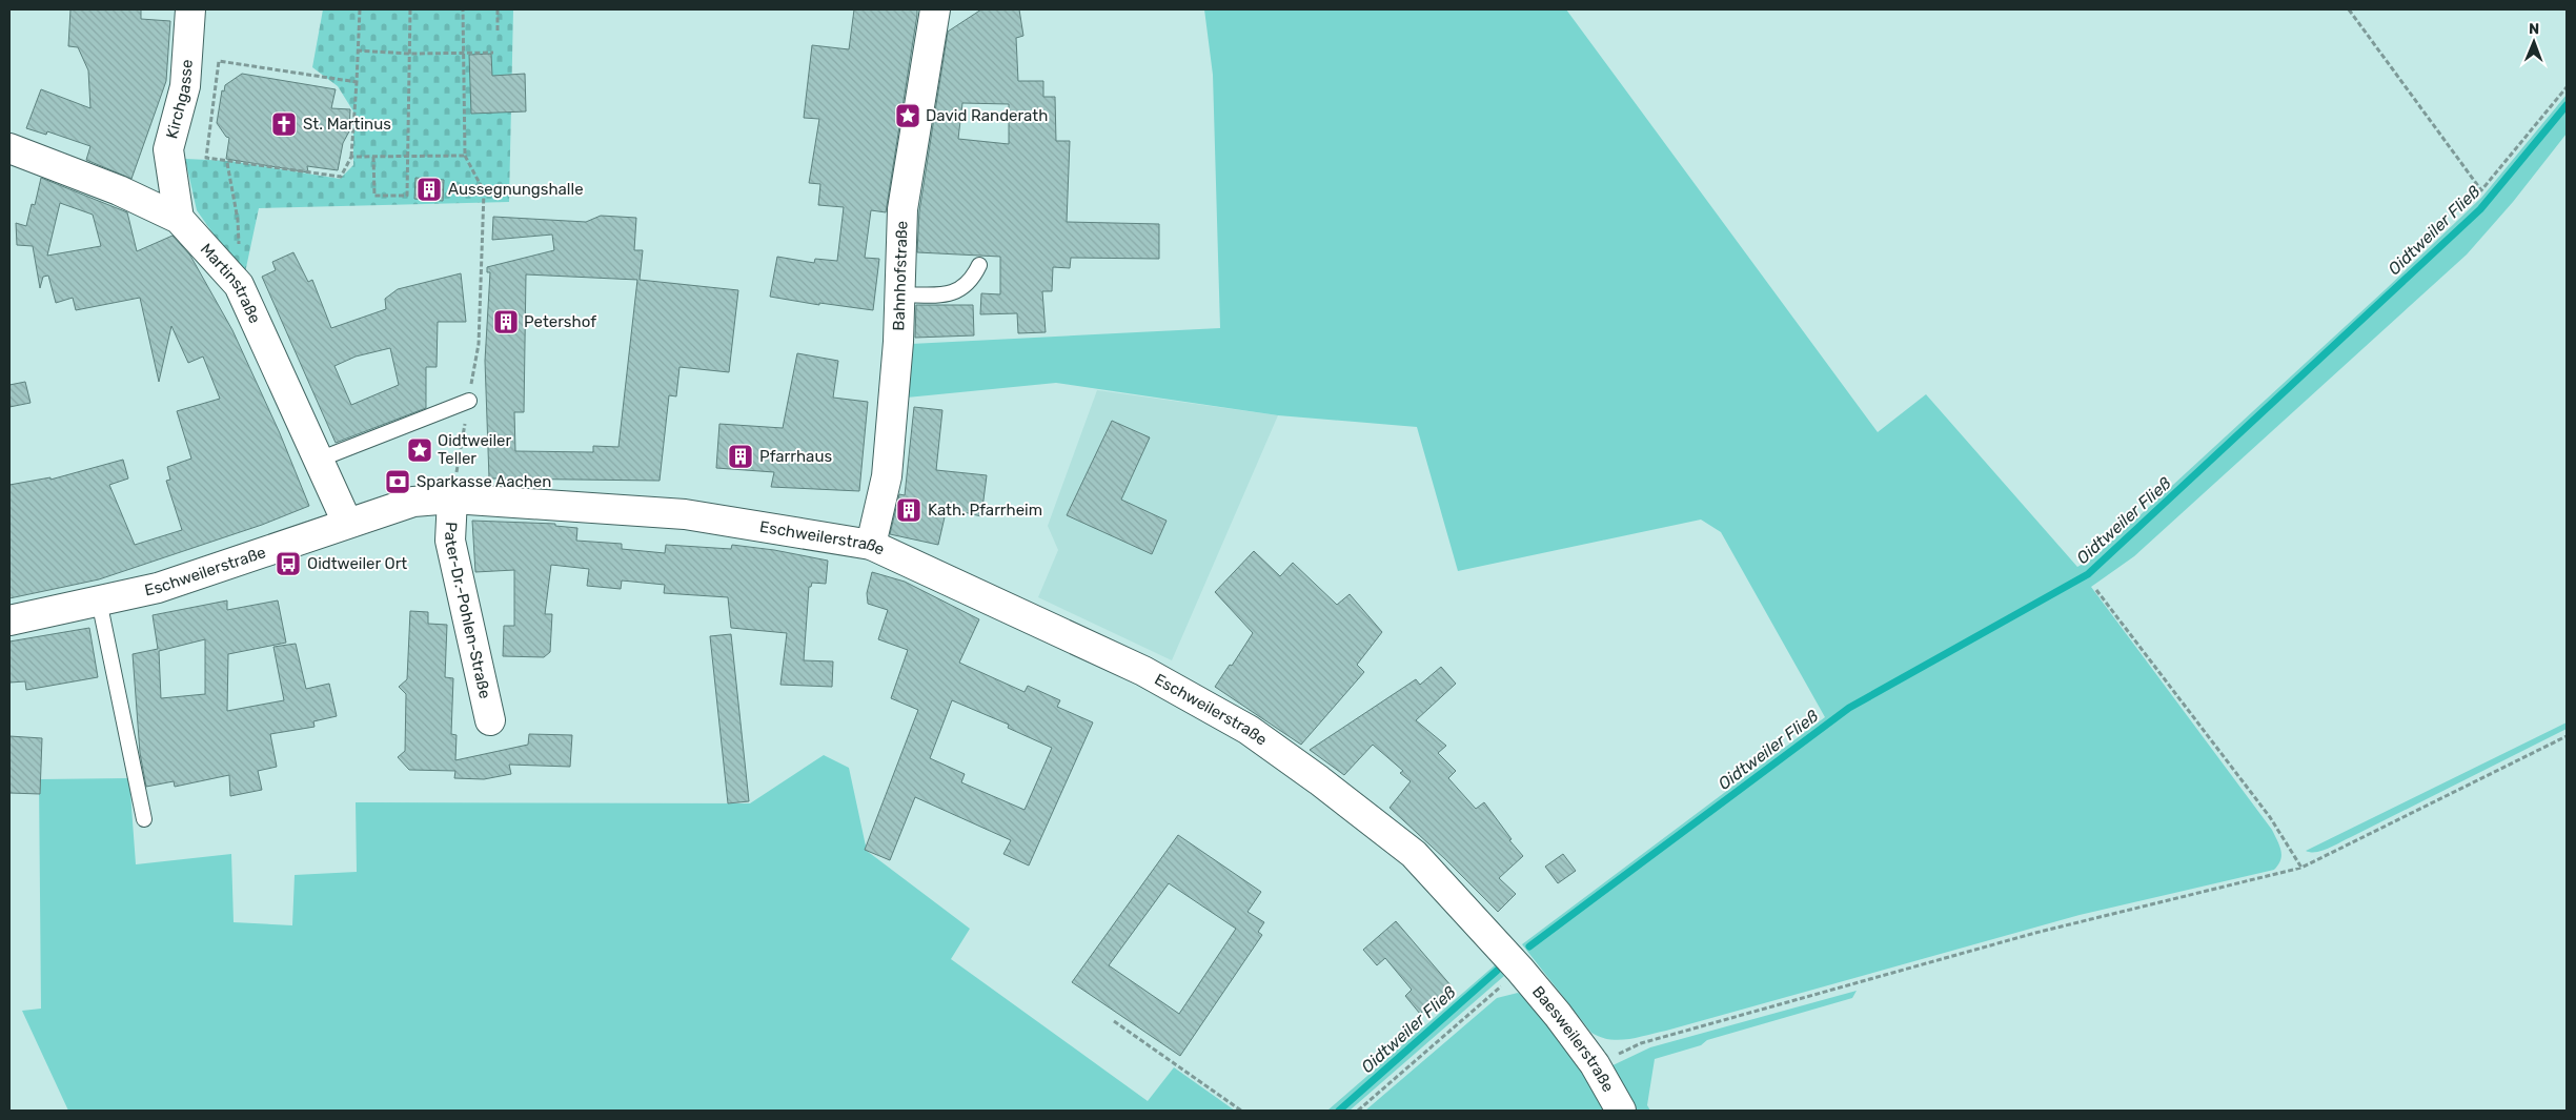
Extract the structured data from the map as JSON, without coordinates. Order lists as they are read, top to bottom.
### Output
{
  "streets": {
    "street": [
      "Kirchgasse",
      "Bahnhofstraße",
      "Martinstraße",
      "Eschweilerstraße",
      "Pater-Dr.-Pohlen-Straße",
      "Baesweilerstraße"
    ]
  },
  "crossings": [
    ["Kirchgasse", "Martinstraße"],
    ["Bahnhofstraße", "Eschweilerstraße"],
    ["Martinstraße", "Eschweilerstraße"],
    ["Eschweilerstraße", "Pater-Dr.-Pohlen-Straße"],
    ["Eschweilerstraße", "Baesweilerstraße"]
  ],
  "water": ["Oidtweiler Fließ"],
  "places": {
    "place": ["David Randerath", "Oidtweiler Teller"],
    "church": ["St. Martinus"],
    "building": [
      "Aussegnungshalle",
      "Petershof",
      "Pfarrhaus",
      "Kath. Pfarrheim"
    ],
    "bank": ["Sparkasse Aachen"],
    "bus stop": ["Oidtweiler Ort"]
  },
  "north": "top"
}
